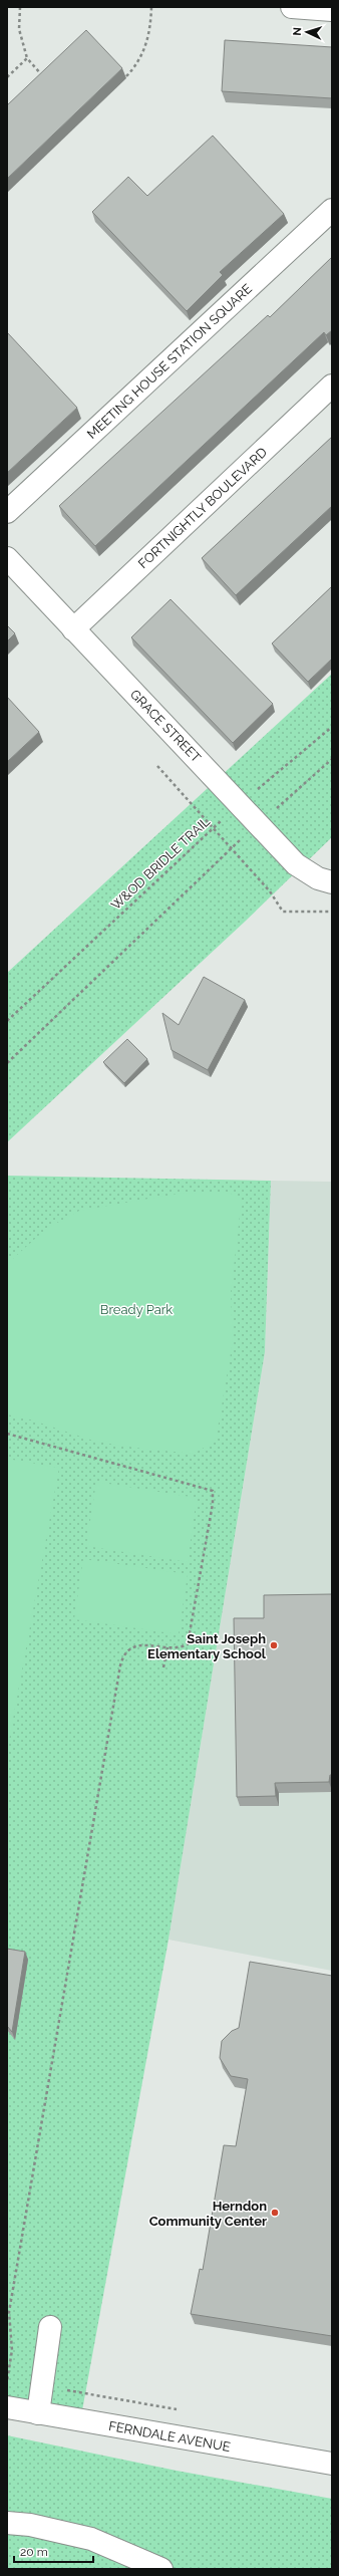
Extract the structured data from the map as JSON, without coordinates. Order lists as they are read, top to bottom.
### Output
{
  "streets": {
    "street": [
      "MEETING HOUSE STATION SQUARE",
      "FORTNIGHTLY BOULEVARD",
      "GRACE STREET",
      "FERNDALE AVENUE"
    ],
    "path": ["W&OD BRIDLE TRAIL"]
  },
  "crossings": [
    ["FORTNIGHTLY BOULEVARD", "GRACE STREET"],
    ["GRACE STREET", "W&OD BRIDLE TRAIL"]
  ],
  "parks": ["Bready Park"],
  "places": ["Saint Joseph Elementary School", "Herndon Community Center"],
  "scale_bar": "20 m",
  "north": "left"
}
